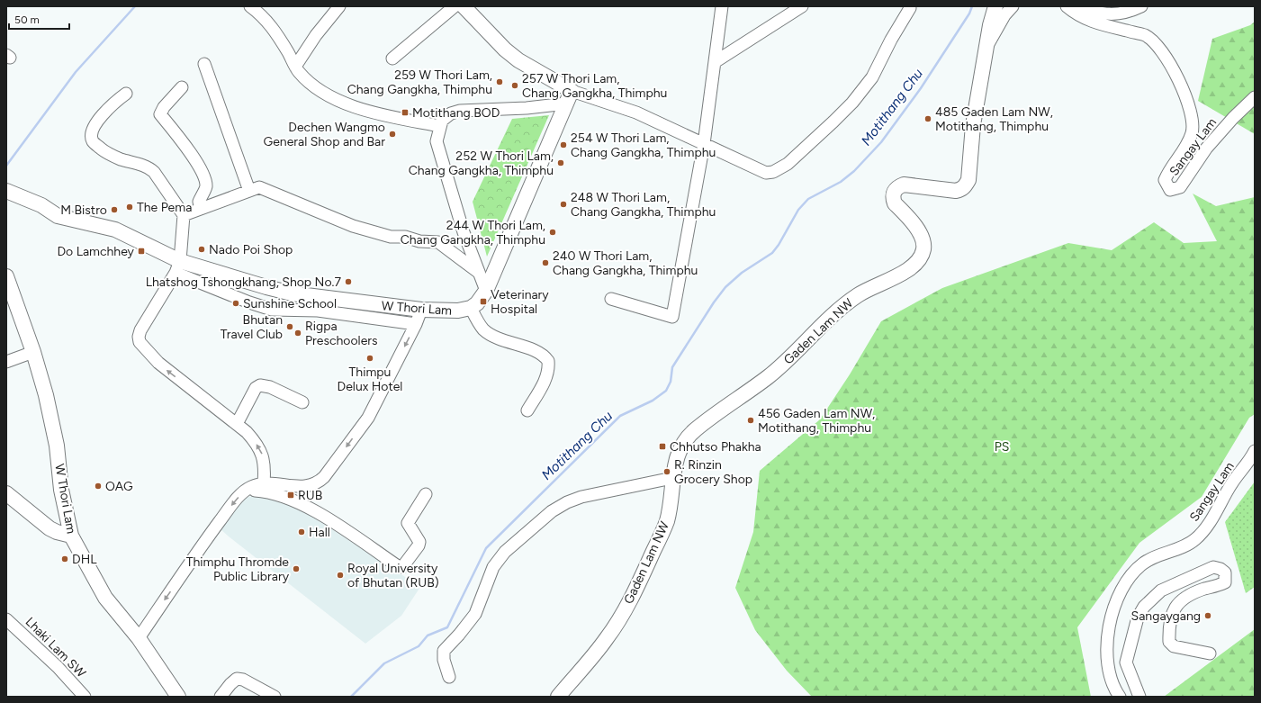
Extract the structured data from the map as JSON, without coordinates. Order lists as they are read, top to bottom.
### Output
{
  "streets": {
    "main road": ["W Thori Lam", "Gaden Lam NW"],
    "street": ["Sangay Lam", "Lhaki Lam SW"]
  },
  "water": ["Motithang Chu"],
  "parks": ["PS"],
  "places": {
    "other": [
      "259 W Thori Lam, Chang Gangkha, Thimphu",
      "257 W Thori Lam, Chang Gangkha, Thimphu",
      "485 Gaden Lam NW, Motithang, Thimphu",
      "Dechen Wangmo General Shop and Bar",
      "254 W Thori Lam, Chang Gangkha, Thimphu",
      "252 W Thori Lam, Chang Gangkha, Thimphu",
      "248 W Thori Lam, Chang Gangkha, Thimphu",
      "The Pema",
      "M Bistro",
      "244 W Thori Lam, Chang Gangkha, Thimphu",
      "Nado Poi Shop",
      "240 W Thori Lam, Chang Gangkha, Thimphu",
      "Lhatshog Tshongkhang, Shop No.7",
      "Sunshine School",
      "Bhutan Travel Club",
      "Rigpa Preschoolers",
      "Thimpu Delux Hotel",
      "456 Gaden Lam NW, Motithang, Thimphu",
      "R. Rinzin Grocery Shop",
      "OAG",
      "Hall",
      "DHL",
      "Thimphu Thromde Public Library",
      "Royal University of Bhutan (RUB)",
      "Sangaygang"
    ],
    "transit": [
      "Motithang BOD",
      "Do Lamchhey",
      "Veterinary Hospital",
      "Chhutso Phakha",
      "RUB"
    ]
  },
  "scale_bar": "50 m"
}
